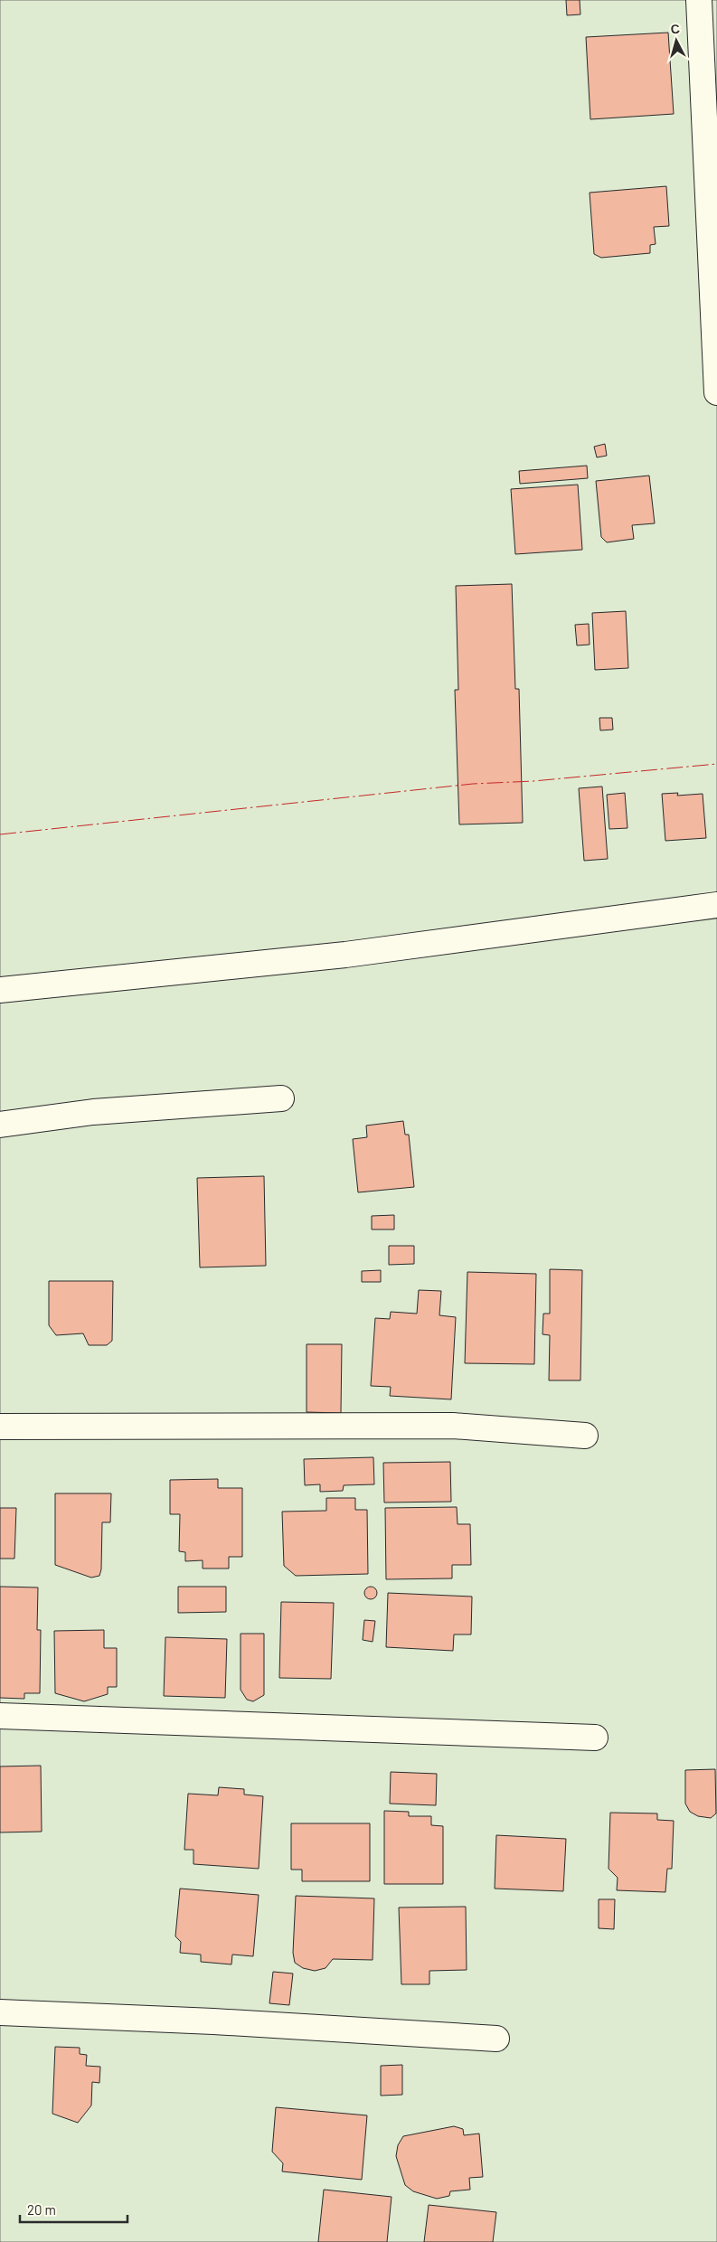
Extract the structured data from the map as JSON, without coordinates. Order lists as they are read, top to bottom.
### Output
{
  "scale_bar": "20 m",
  "north": "top"
}
